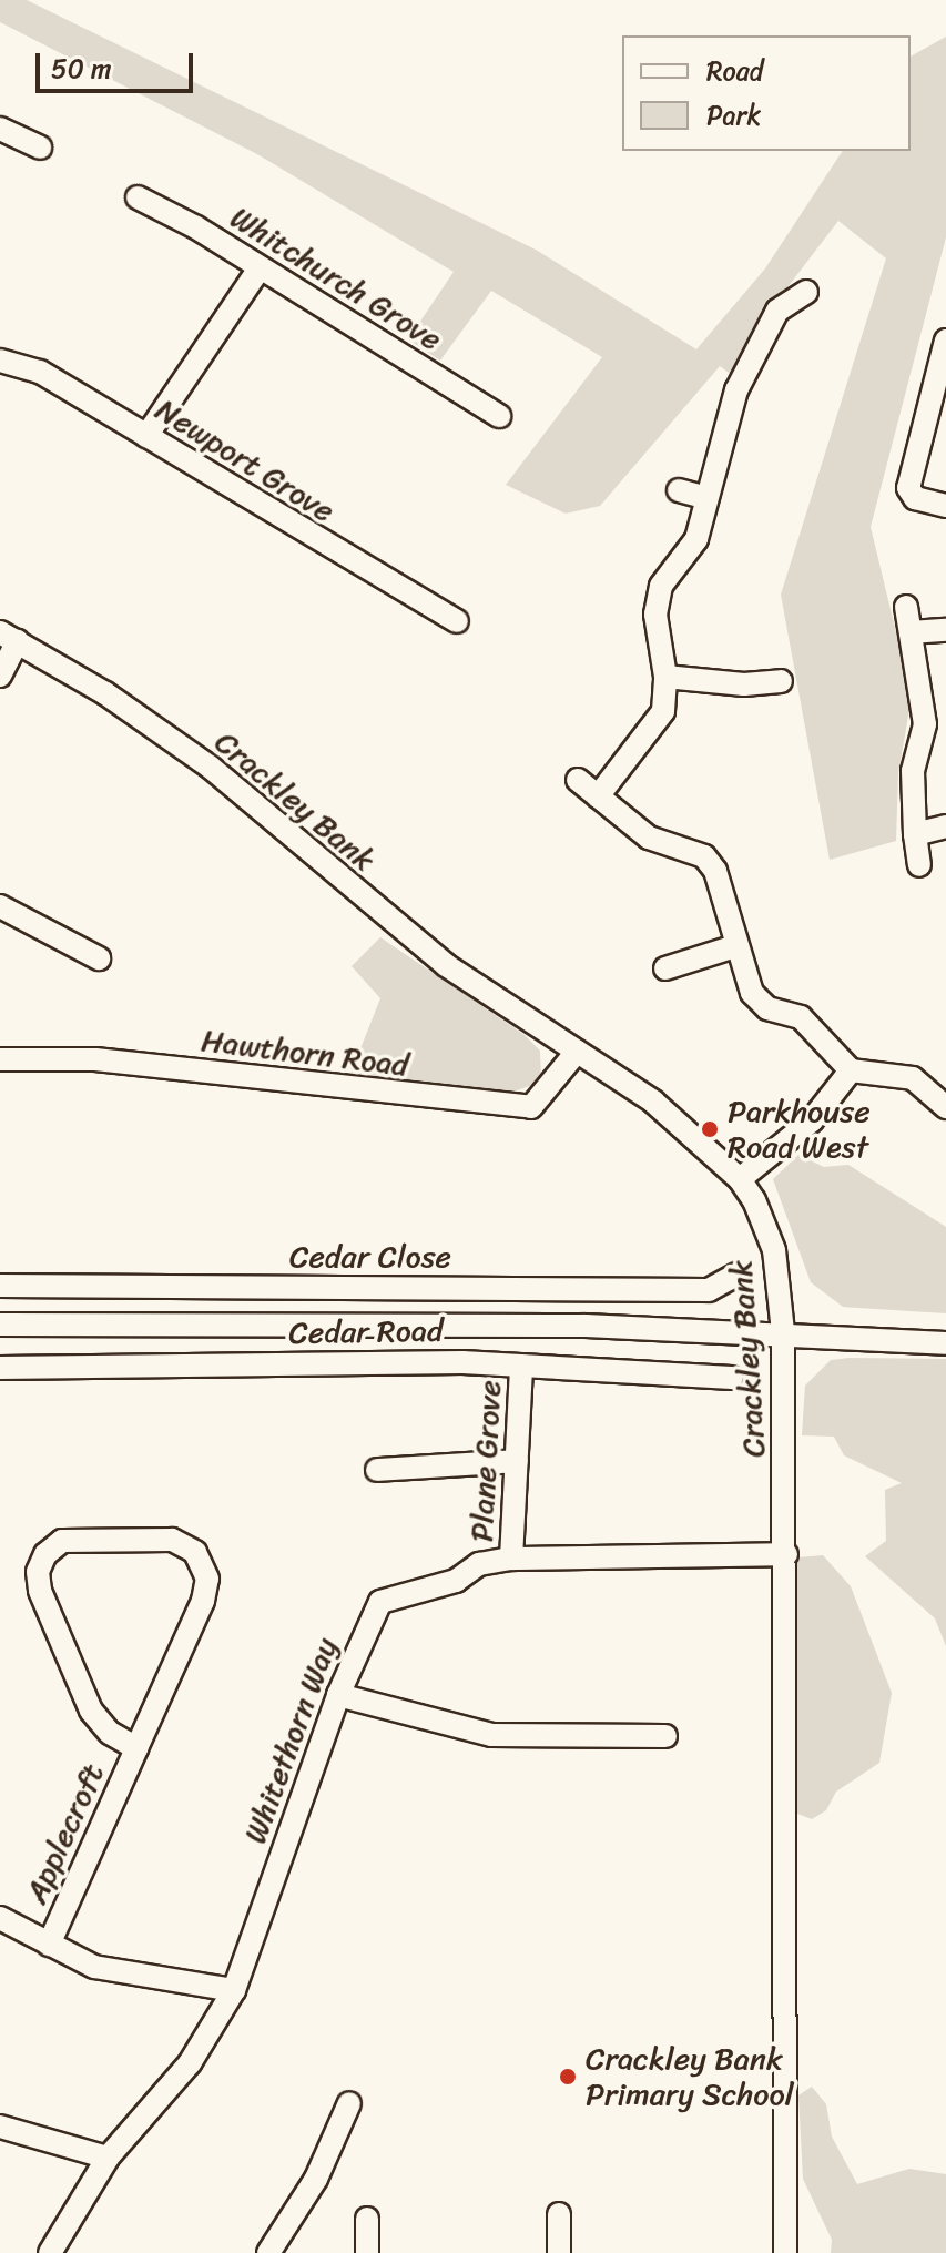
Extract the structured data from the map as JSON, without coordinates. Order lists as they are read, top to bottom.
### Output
{
  "streets": {
    "street": [
      "Whitchurch Grove",
      "Newport Grove",
      "Crackley Bank",
      "Hawthorn Road",
      "Cedar Close",
      "Cedar Road",
      "Plane Grove",
      "Whitethorn Way",
      "Applecroft"
    ]
  },
  "crossings": [
    ["Crackley Bank", "Hawthorn Road"],
    ["Crackley Bank", "Cedar Road"],
    ["Crackley Bank", "Whitethorn Way"],
    ["Cedar Close", "Cedar Road"],
    ["Cedar Road", "Plane Grove"],
    ["Plane Grove", "Whitethorn Way"]
  ],
  "places": ["Parkhouse Road West", "Crackley Bank Primary School"],
  "legend": ["Road", "Park"],
  "scale_bar": "50 m"
}
